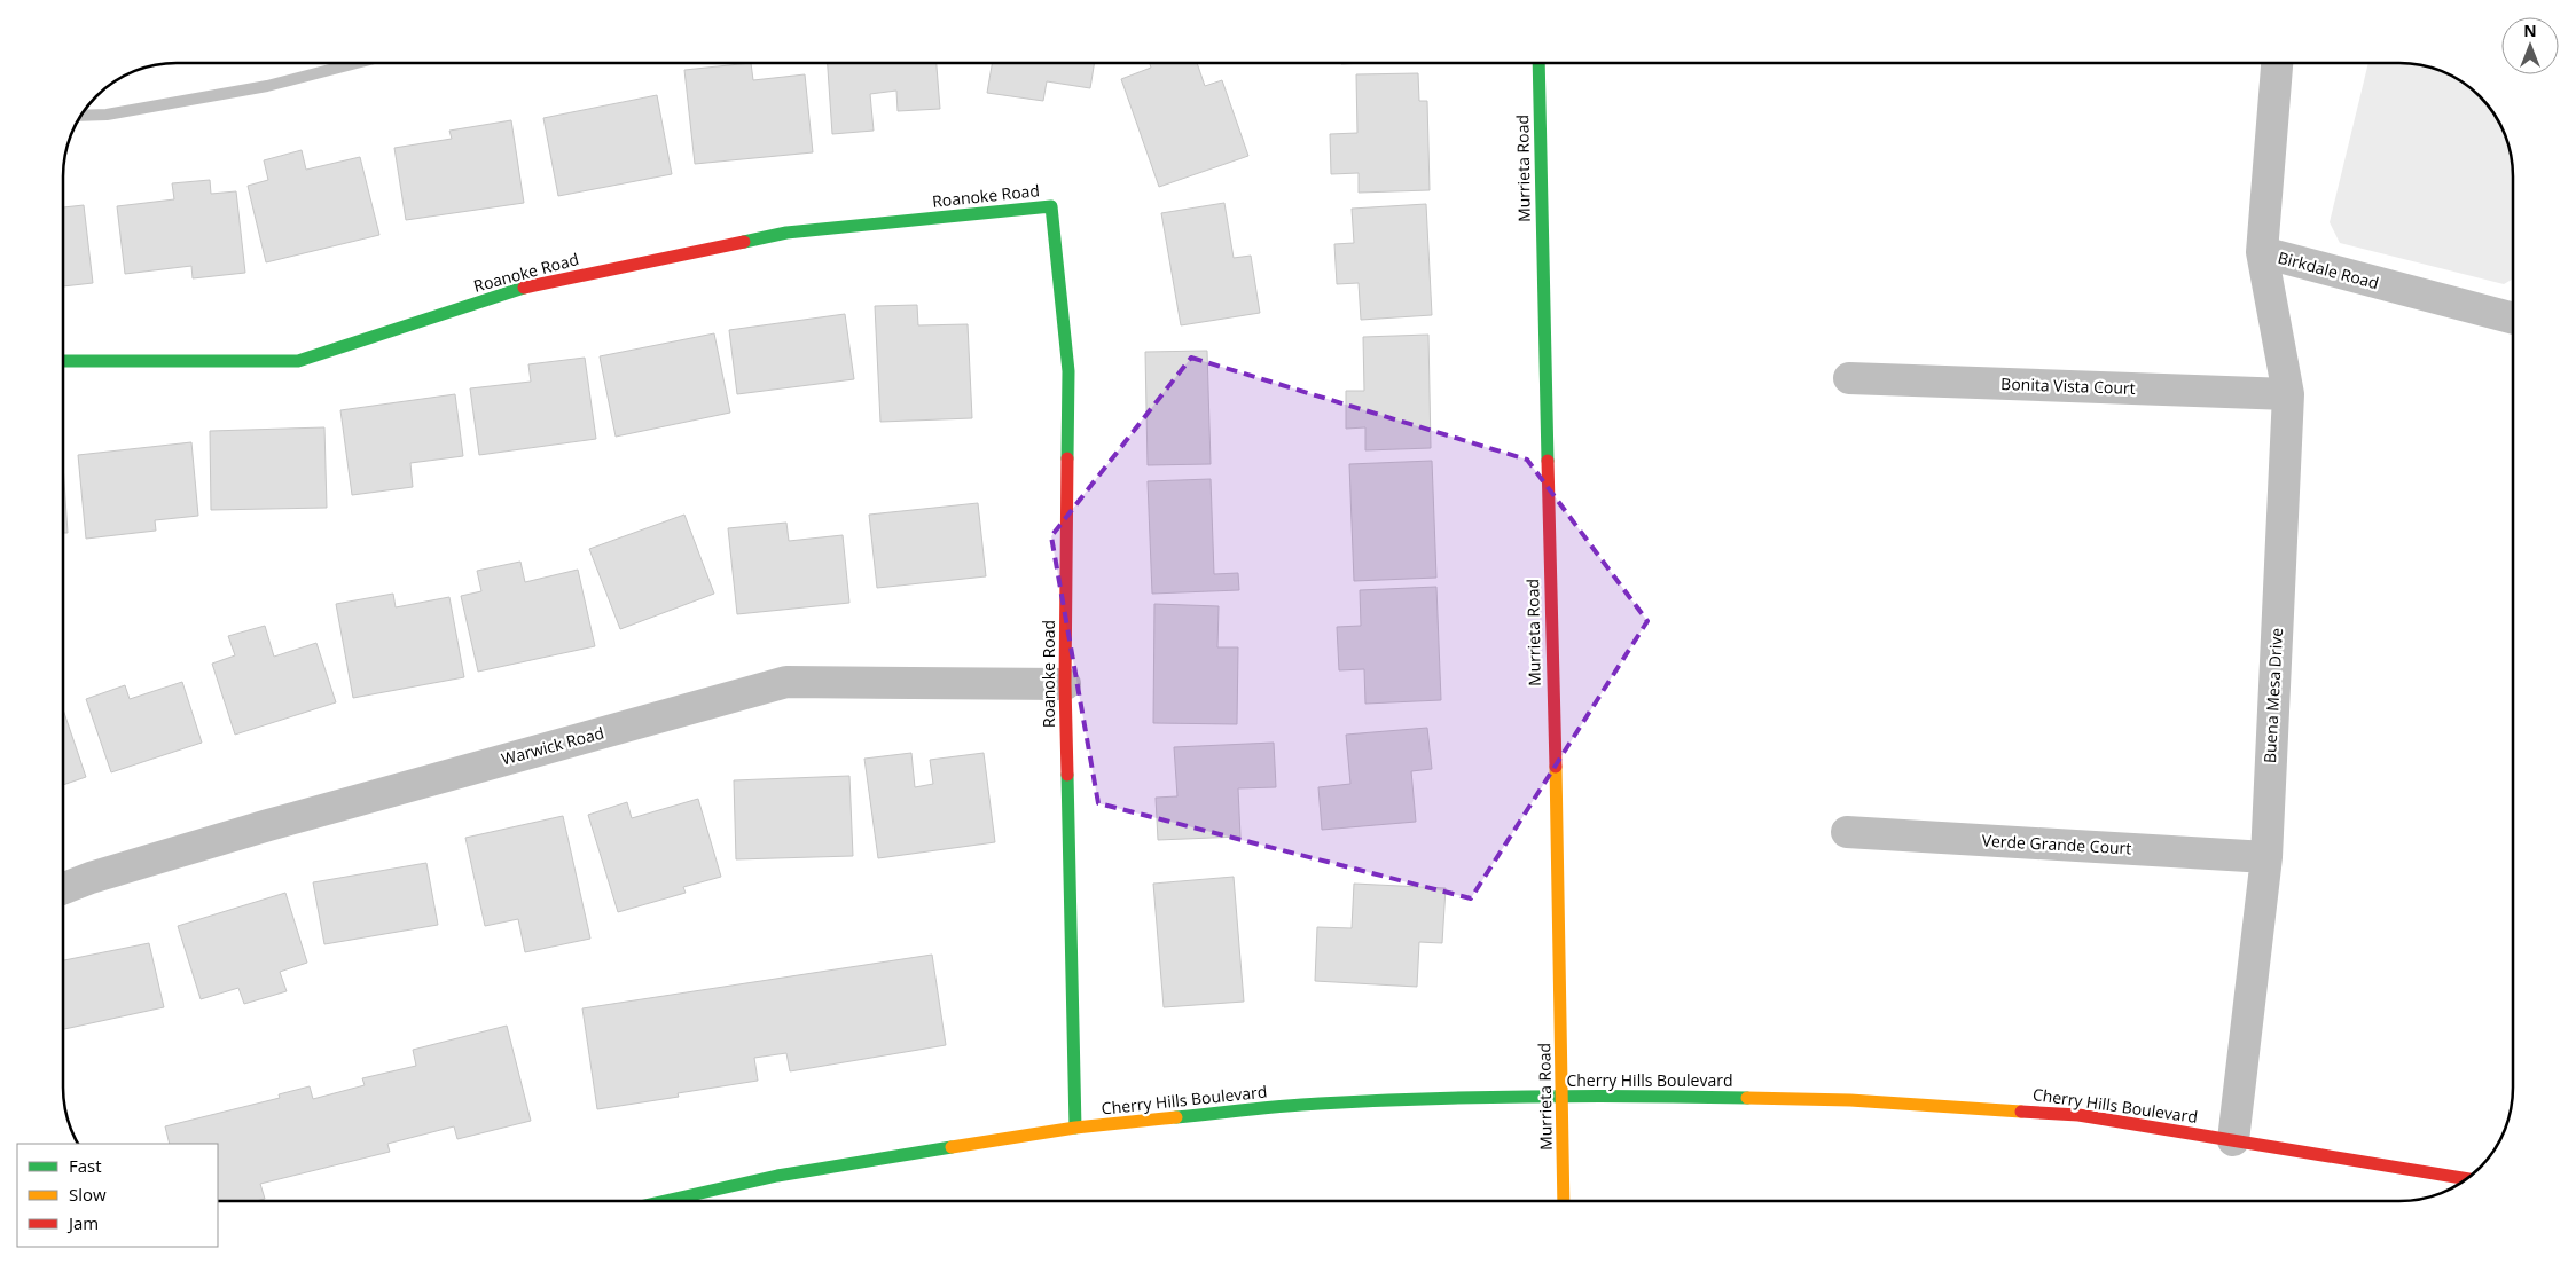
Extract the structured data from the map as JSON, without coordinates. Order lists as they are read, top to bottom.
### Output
{
  "streets": {
    "street": [
      "Murrieta Road",
      "Roanoke Road",
      "Birkdale Road",
      "Bonita Vista Court",
      "Buena Mesa Drive",
      "Warwick Road",
      "Verde Grande Court",
      "Cherry Hills Boulevard"
    ]
  },
  "crossings": [
    ["Murrieta Road", "Cherry Hills Boulevard"],
    ["Roanoke Road", "Warwick Road"],
    ["Roanoke Road", "Cherry Hills Boulevard"],
    ["Birkdale Road", "Buena Mesa Drive"],
    ["Bonita Vista Court", "Buena Mesa Drive"],
    ["Buena Mesa Drive", "Verde Grande Court"],
    ["Buena Mesa Drive", "Cherry Hills Boulevard"]
  ],
  "legend": ["Fast", "Slow", "Jam"],
  "north": "top"
}
